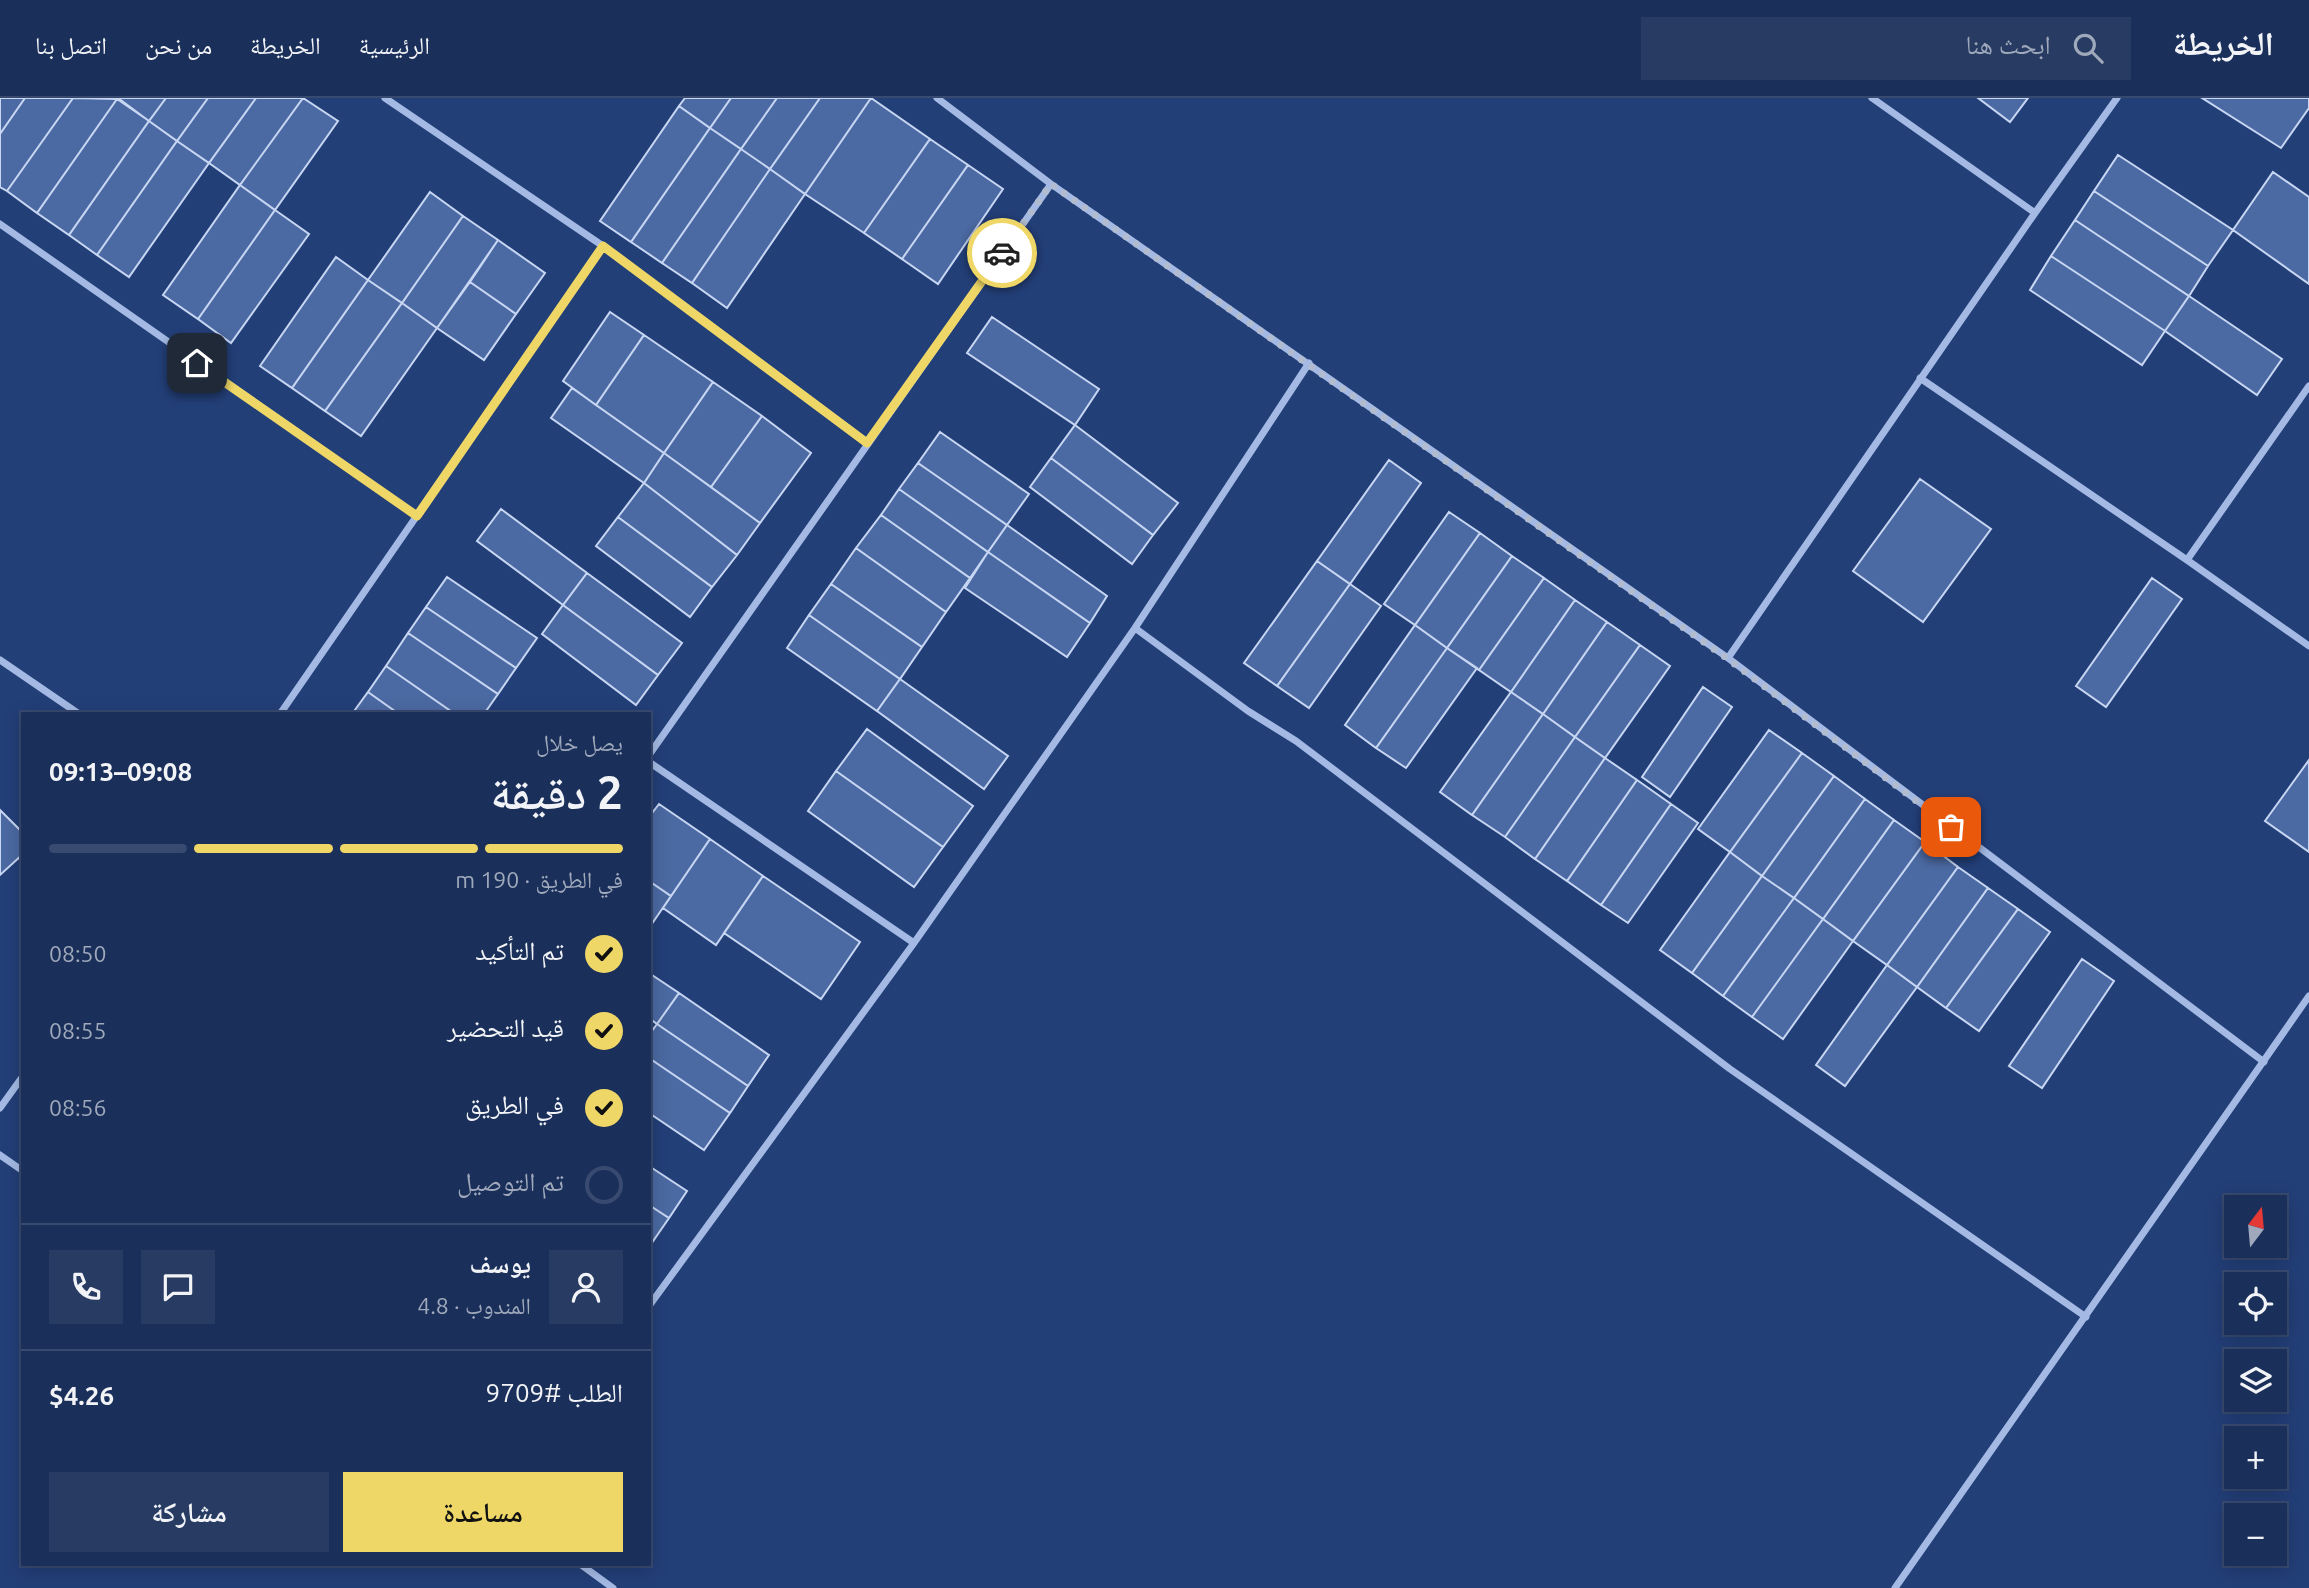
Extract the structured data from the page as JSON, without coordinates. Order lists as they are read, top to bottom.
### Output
{
  "north": "top",
  "page": {
    "header": "الخريطة",
    "search": "ابحث هنا",
    "nav": [
      "الرئيسية",
      "الخريطة",
      "من نحن",
      "اتصل بنا"
    ],
    "heading": ["2 دقيقة", "يصل خلال", "09:08–09:13"],
    "panel": [
      "يوسف",
      "المندوب · 4.8",
      "الطلب #9709",
      "$4.26"
    ],
    "bar": "في الطريق · 190 m",
    "list": [
      ["تم التأكيد", "08:50"],
      ["قيد التحضير", "08:55"],
      ["في الطريق", "08:56"],
      "تم التوصيل"
    ],
    "map_buttons": ["+", "−"],
    "buttons": ["مساعدة", "مشاركة"]
  }
}
